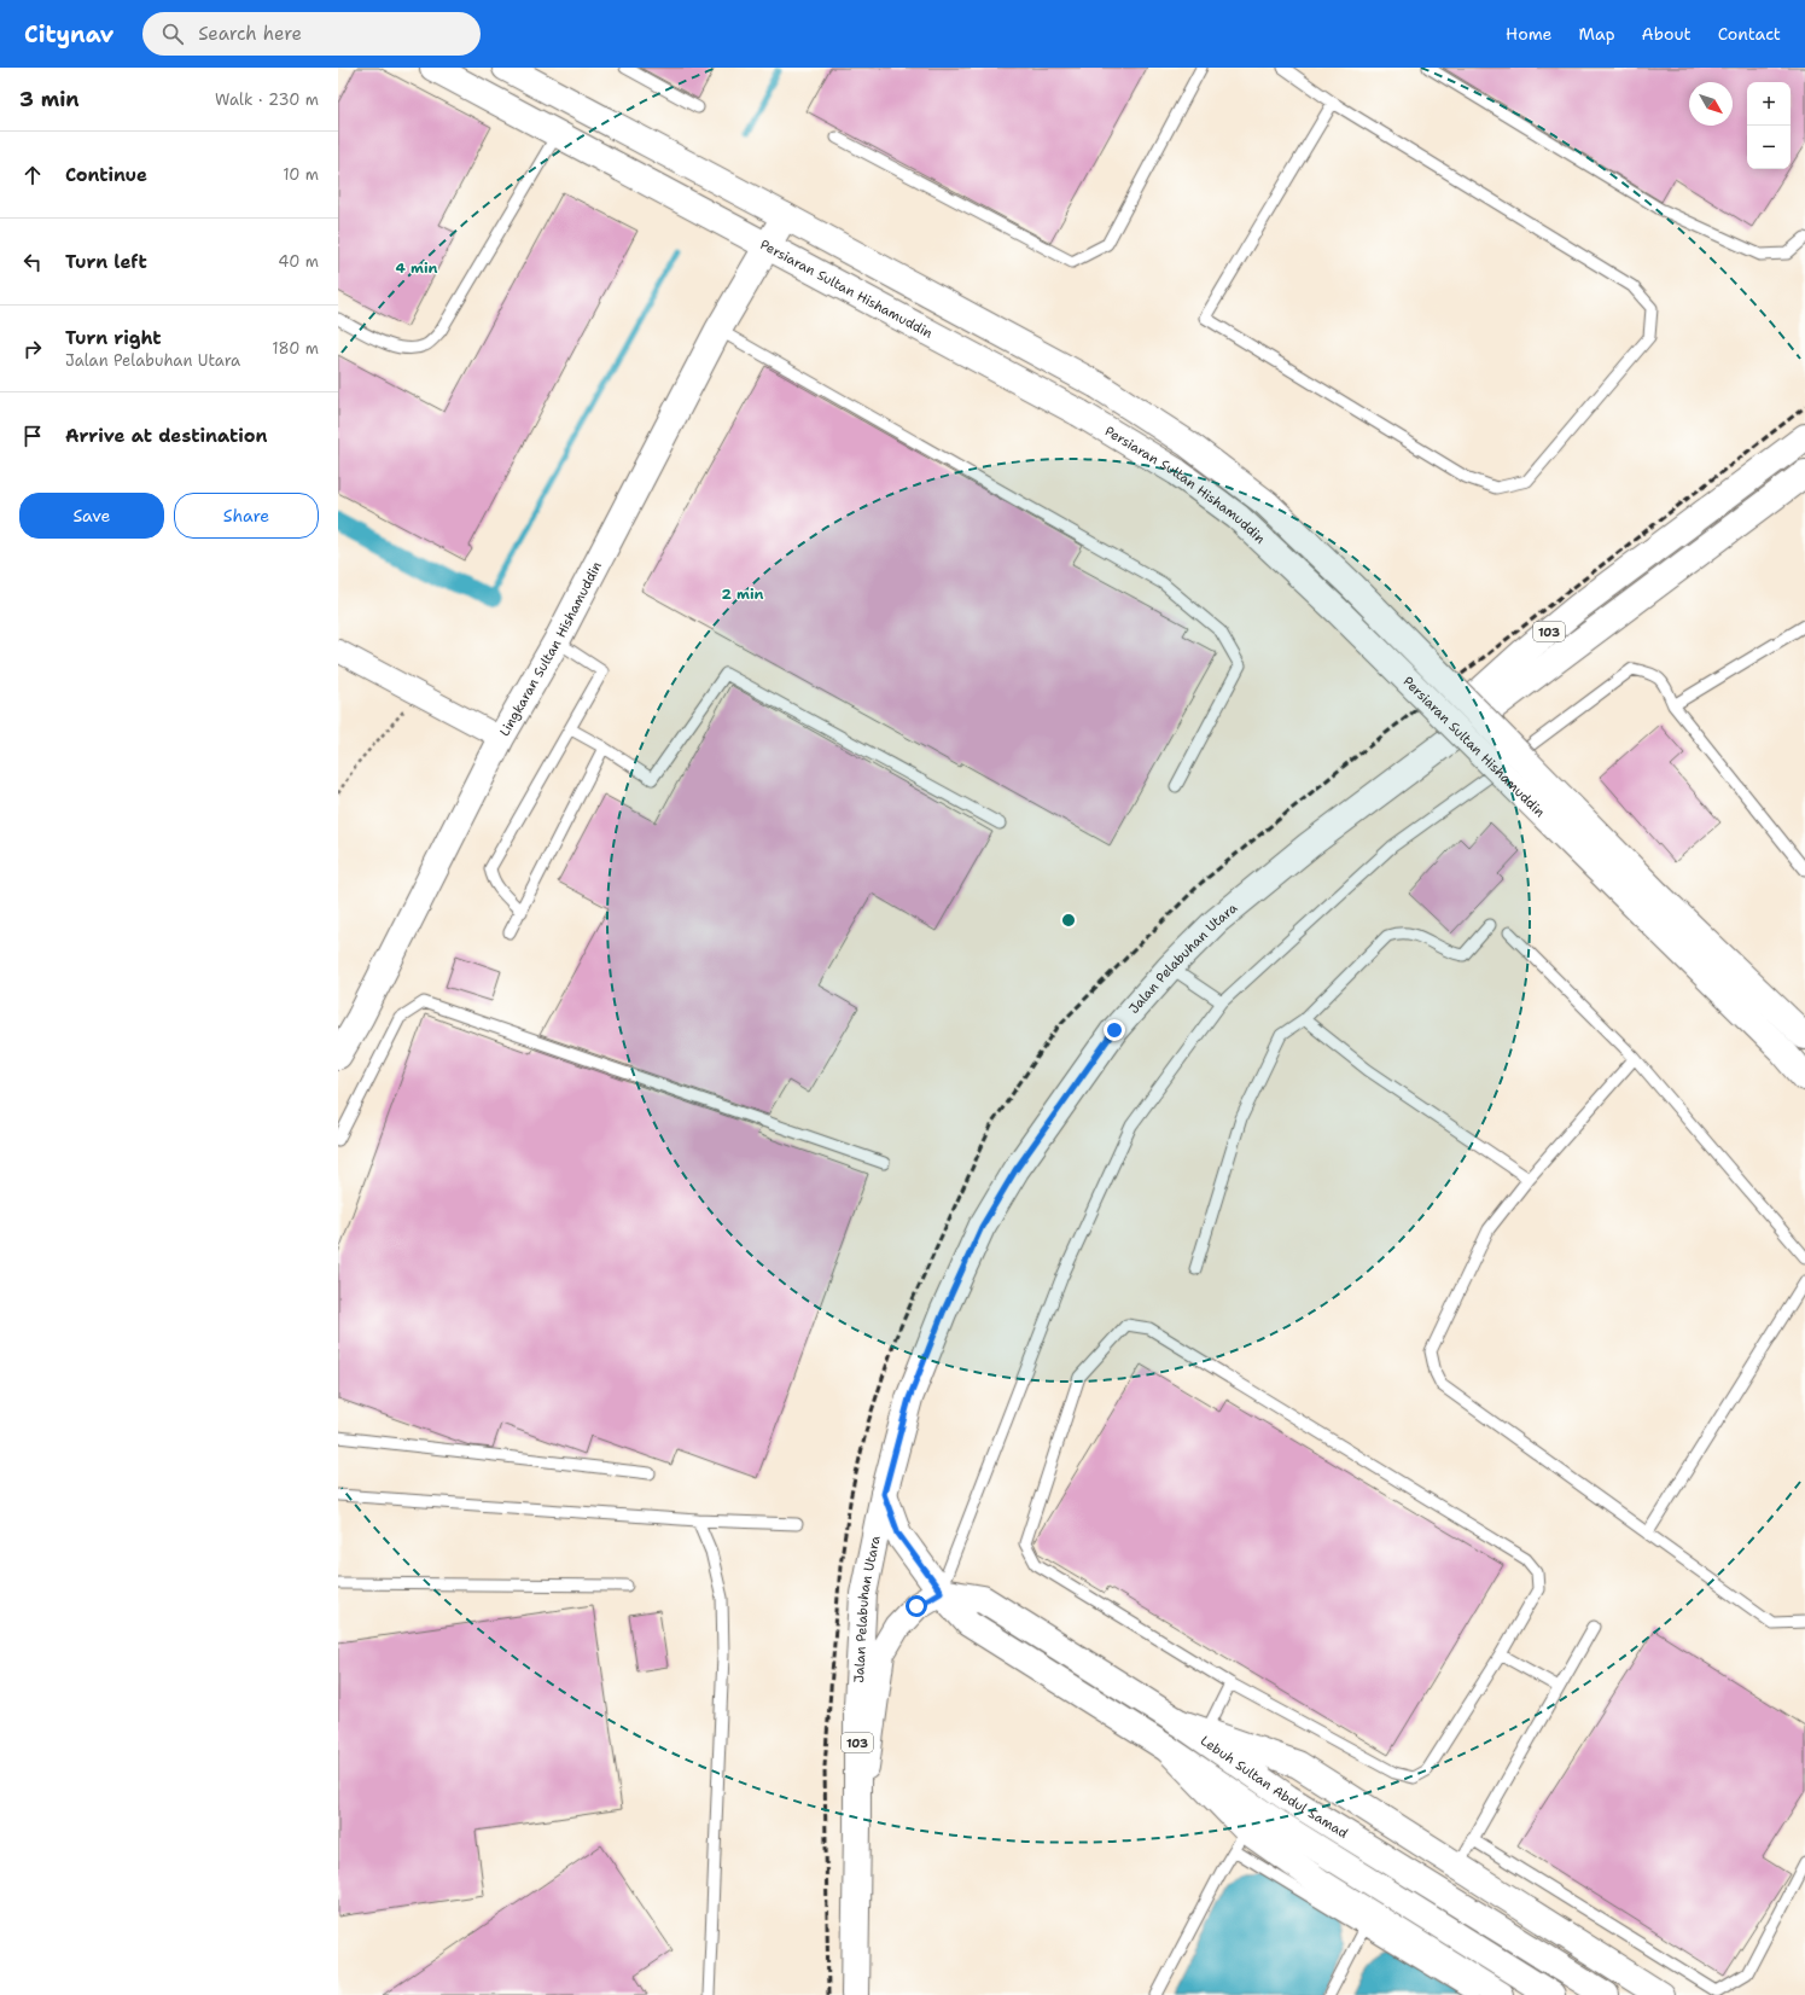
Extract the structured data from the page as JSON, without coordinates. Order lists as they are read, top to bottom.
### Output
{
  "streets": {
    "street": [
      "Persiaran Sultan Hishamuddin",
      "103",
      "Lingkaran Sultan Hishamuddin",
      "Jalan Pelabuhan Utara",
      "Lebuh Sultan Abdul Samad"
    ]
  },
  "crossings": [
    ["Persiaran Sultan Hishamuddin", "Lingkaran Sultan Hishamuddin"],
    ["103", "Jalan Pelabuhan Utara"],
    ["Jalan Pelabuhan Utara", "Lebuh Sultan Abdul Samad"]
  ],
  "north": "bottom right",
  "page": {
    "header": "Citynav",
    "search": "Search here",
    "nav": [
      "Home",
      "Map",
      "About",
      "Contact"
    ],
    "heading": ["3 min", "Walk · 230 m"],
    "map_buttons": ["+", "−"],
    "list": [
      ["Continue", "10 m"],
      ["Turn left", "40 m"],
      ["Turn right", "Jalan Pelabuhan Utara", "180 m"],
      "Arrive at destination"
    ],
    "buttons": ["Save", "Share"]
  },
  "rings": ["4 min", "2 min"]
}
